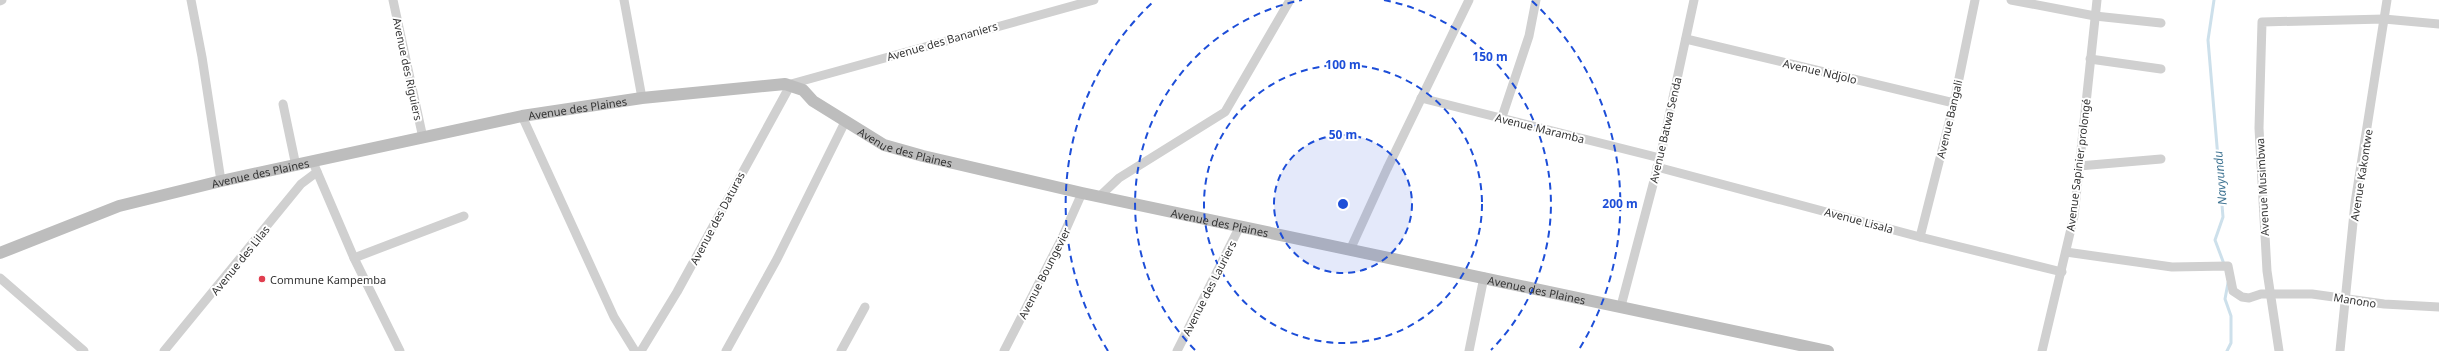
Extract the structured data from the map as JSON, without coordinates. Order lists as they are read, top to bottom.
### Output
{
  "streets": {
    "street": [
      "Avenue des Bananiers",
      "Avenue des Riguiers",
      "Avenue Ndjolo",
      "Avenue des Plaines",
      "Avenue Bangali",
      "Avenue Maramba",
      "Avenue Batwa Senda",
      "Avenue Sapinier prolongé",
      "Avenue Kakontwe",
      "Avenue Musimbwa",
      "Avenue des Daturas",
      "Avenue Lisala",
      "Avenue des Lilas",
      "Avenue Boungevier",
      "Avenue des Lauriers",
      "Manono"
    ]
  },
  "crossings": [
    ["Avenue des Bananiers", "Avenue des Plaines"],
    ["Avenue des Bananiers", "Avenue des Daturas"],
    ["Avenue des Riguiers", "Avenue des Plaines"],
    ["Avenue Ndjolo", "Avenue Bangali"],
    ["Avenue Ndjolo", "Avenue Batwa Senda"],
    ["Avenue des Plaines", "Avenue Batwa Senda"],
    ["Avenue des Plaines", "Avenue des Daturas"],
    ["Avenue des Plaines", "Avenue des Lilas"],
    ["Avenue des Plaines", "Avenue Boungevier"],
    ["Avenue des Plaines", "Avenue des Lauriers"],
    ["Avenue Bangali", "Avenue Lisala"],
    ["Avenue Maramba", "Avenue Batwa Senda"],
    ["Avenue Maramba", "Avenue Lisala"],
    ["Avenue Batwa Senda", "Avenue Lisala"],
    ["Avenue Sapinier prolongé", "Avenue Lisala"],
    ["Avenue Sapinier prolongé", "Manono"],
    ["Avenue Kakontwe", "Avenue Musimbwa"],
    ["Avenue Kakontwe", "Manono"],
    ["Avenue Musimbwa", "Manono"]
  ],
  "water": ["Navyundu"],
  "places": ["Commune Kampemba"],
  "rings": [
    "150 m",
    "100 m",
    "50 m",
    "200 m"
  ]
}
